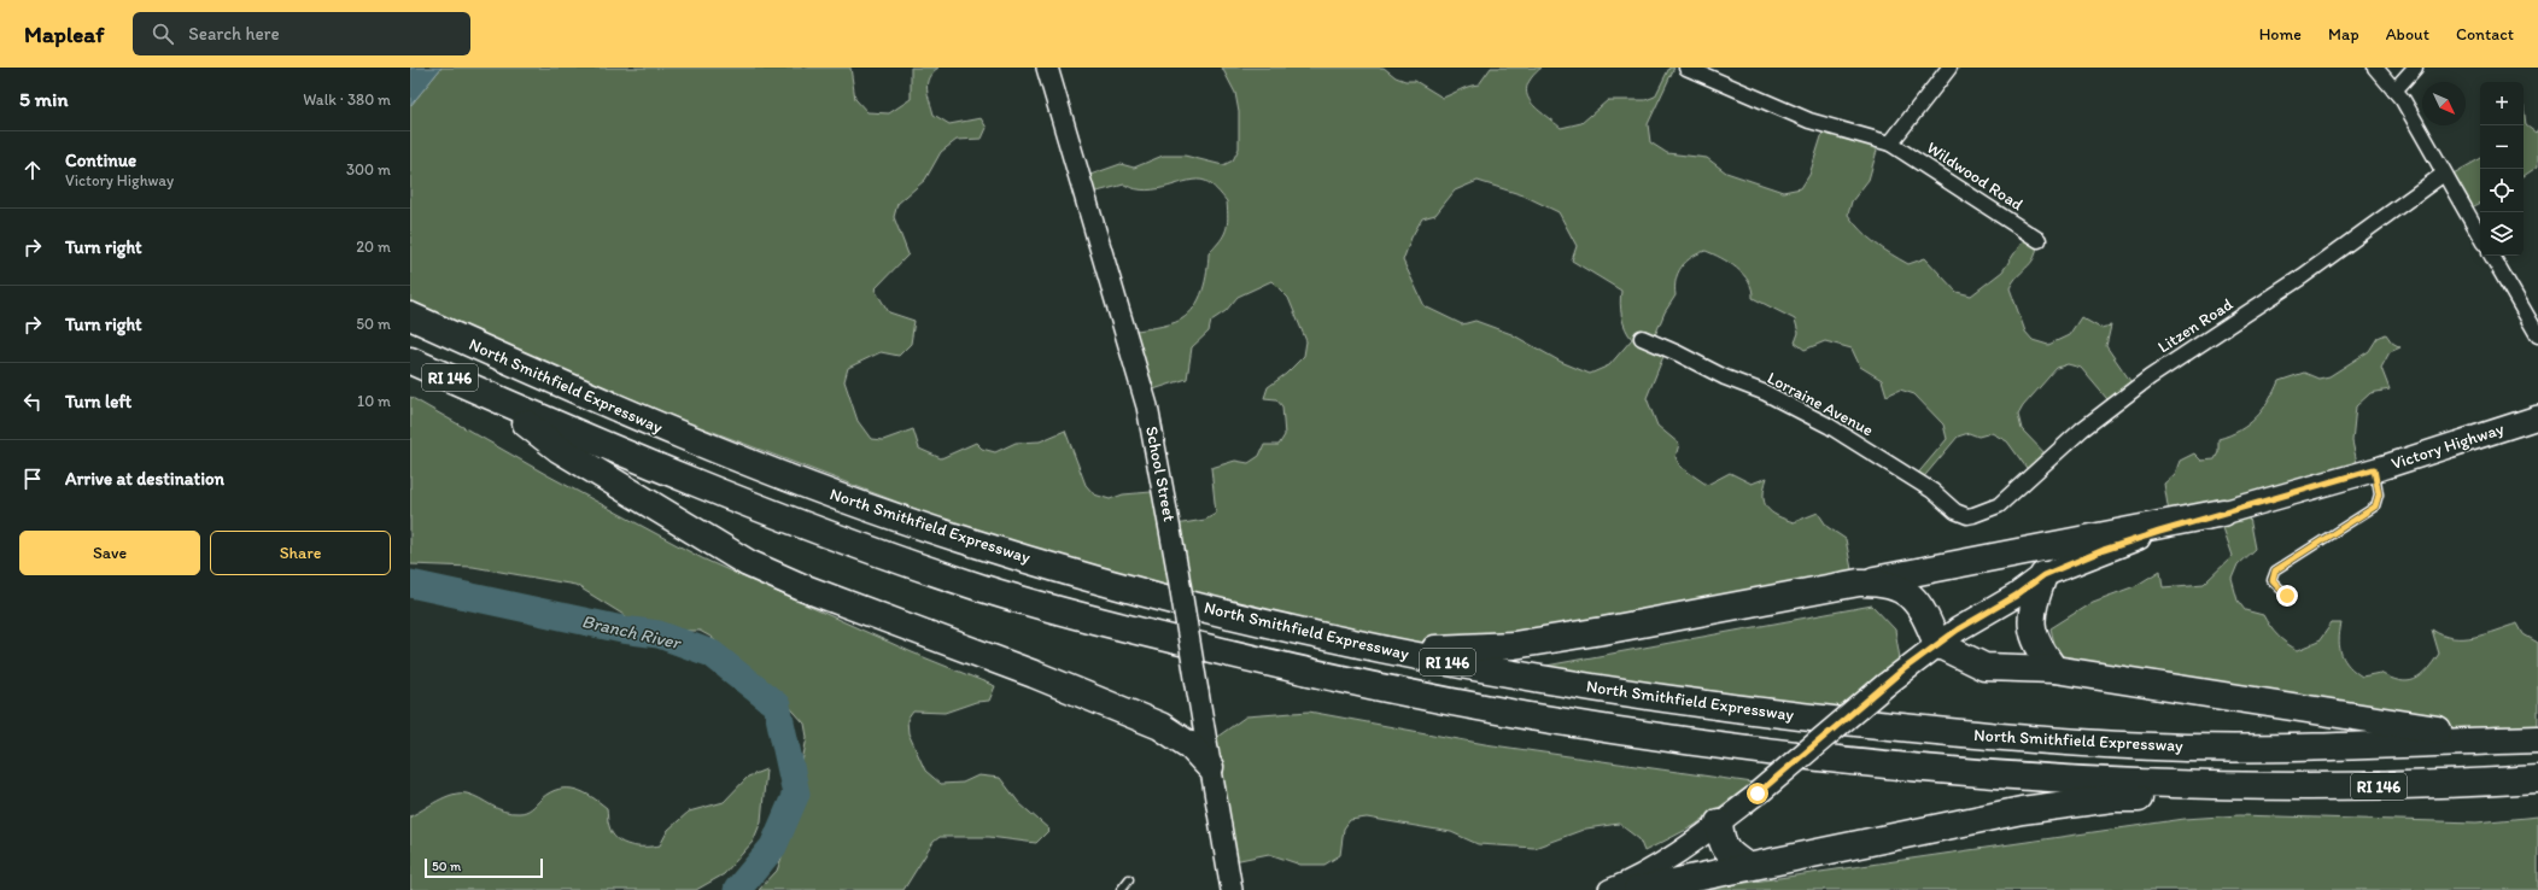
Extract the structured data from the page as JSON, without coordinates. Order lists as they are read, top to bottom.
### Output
{
  "streets": {
    "highway": ["RI 146", "North Smithfield Expressway"],
    "main road": ["Victory Highway"],
    "street": [
      "Wildwood Road",
      "Litzen Road",
      "Lorraine Avenue",
      "School Street"
    ]
  },
  "crossings": [
    ["Litzen Road", "Lorraine Avenue"]
  ],
  "water": ["Branch River"],
  "scale_bar": "50 m",
  "north": "bottom right",
  "page": {
    "header": "Mapleaf",
    "search": "Search here",
    "nav": [
      "Home",
      "Map",
      "About",
      "Contact"
    ],
    "heading": ["5 min", "Walk · 380 m"],
    "map_buttons": ["+", "−"],
    "list": [
      ["Continue", "Victory Highway", "300 m"],
      ["Turn right", "20 m"],
      ["Turn right", "50 m"],
      ["Turn left", "10 m"],
      "Arrive at destination"
    ],
    "buttons": ["Save", "Share"],
    "scale": "50 m"
  }
}
